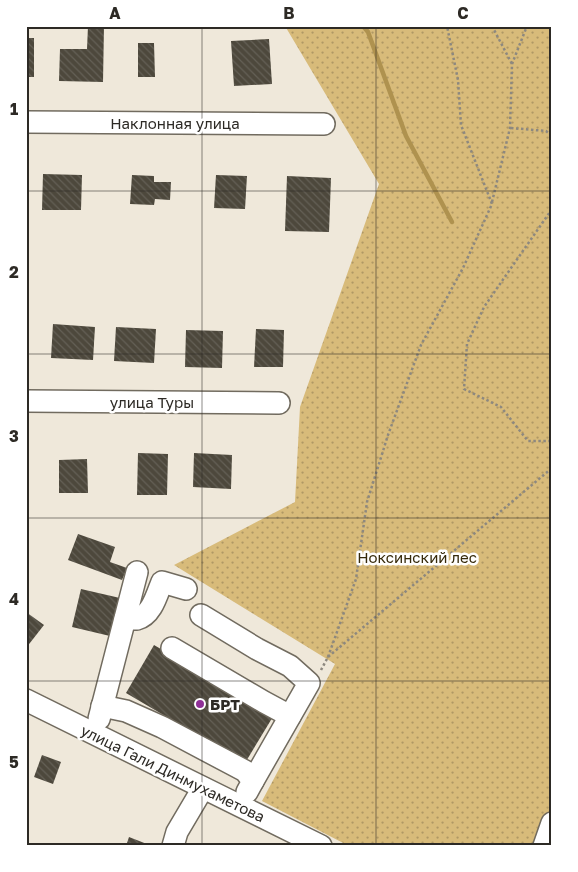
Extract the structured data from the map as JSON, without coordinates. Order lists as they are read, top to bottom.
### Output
{
  "streets": {
    "street": ["Наклонная улица", "улица Туры", "улица Гали Динмухаметова"]
  },
  "parks": ["Ноксинский лес"],
  "places": ["БРТ"],
  "grid": {
    "columns": ["A", "B", "C"],
    "rows": [
      "1",
      "2",
      "3",
      "4",
      "5"
    ]
  }
}
